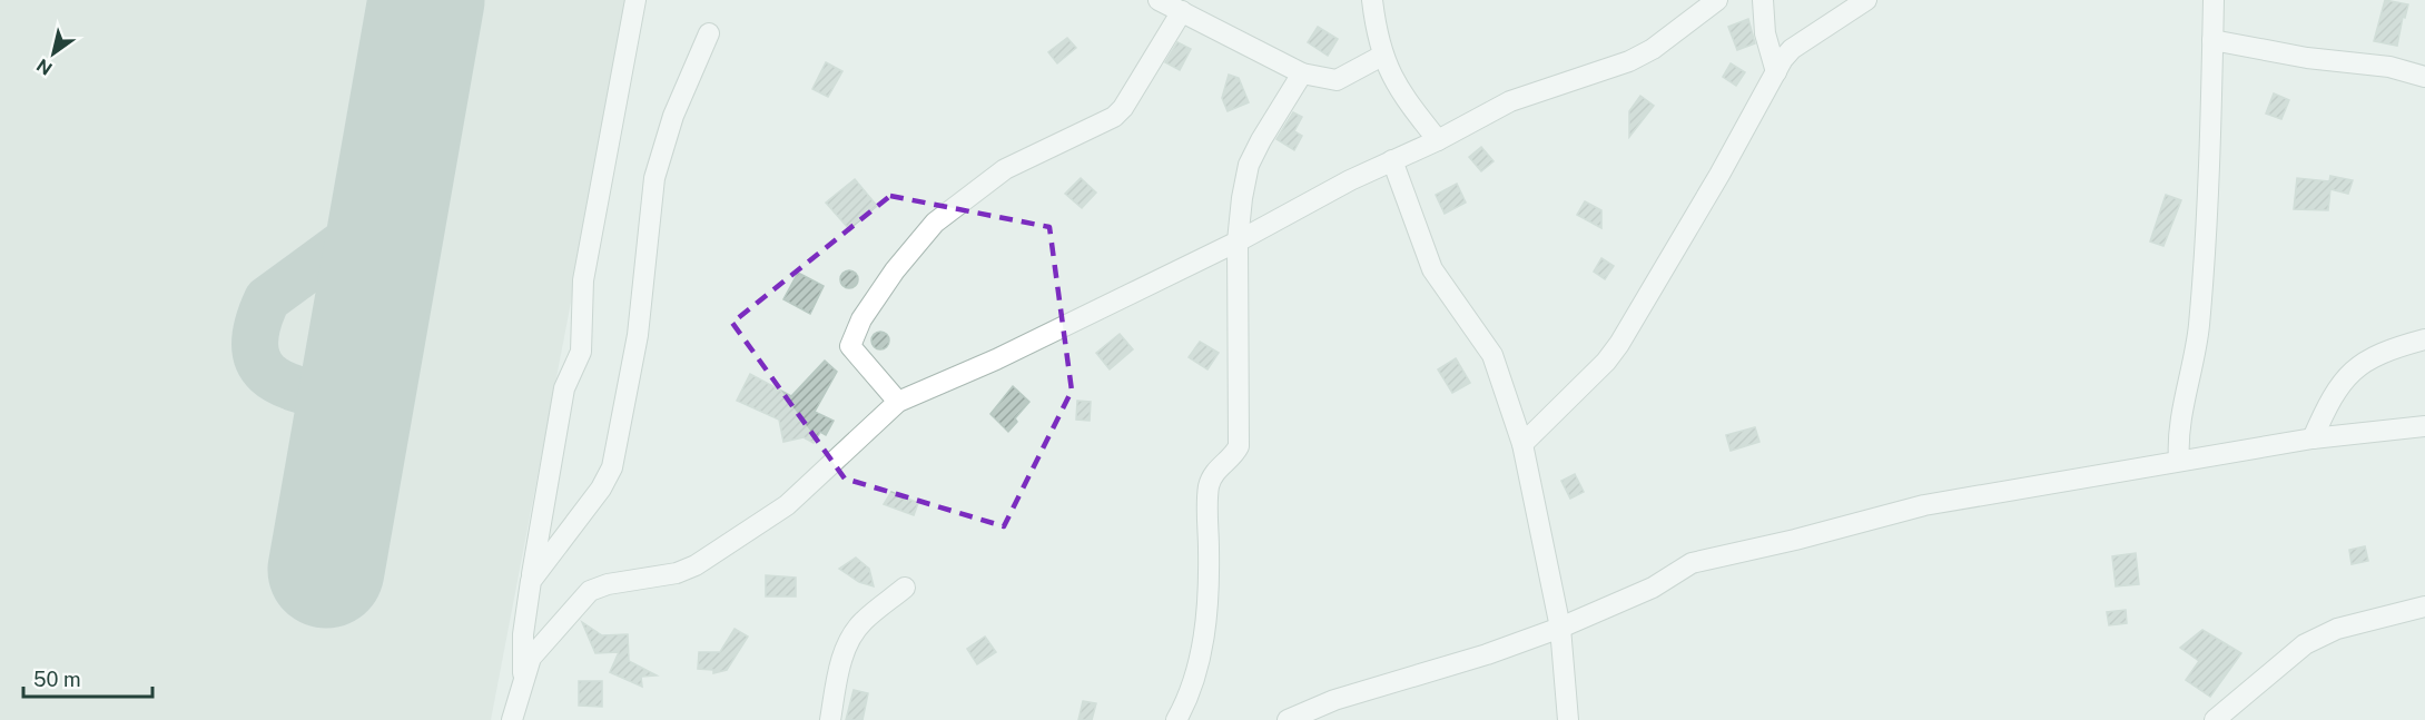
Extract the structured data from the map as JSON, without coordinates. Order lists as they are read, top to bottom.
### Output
{
  "scale_bar": "50 m",
  "north": "bottom left"
}
